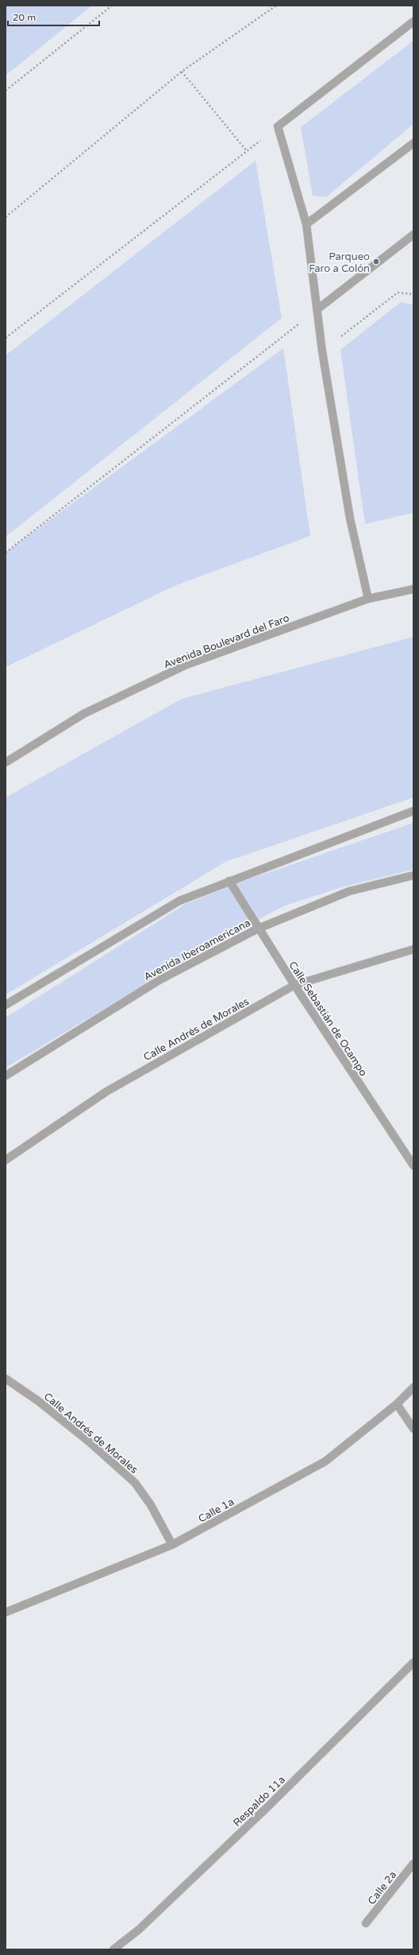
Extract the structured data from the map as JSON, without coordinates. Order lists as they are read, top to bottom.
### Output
{
  "streets": {
    "street": [
      "Avenida Boulevard del Faro",
      "Avenida Iberoamericana",
      "Calle Sebastián de Ocampo",
      "Calle Andrés de Morales",
      "Calle 1a",
      "Respaldo 11a",
      "Calle 2a"
    ]
  },
  "crossings": [
    ["Avenida Iberoamericana", "Calle Sebastián de Ocampo"],
    ["Calle Sebastián de Ocampo", "Calle Andrés de Morales"],
    ["Calle Andrés de Morales", "Calle 1a"]
  ],
  "places": ["Parqueo Faro a Colón"],
  "scale_bar": "20 m"
}
